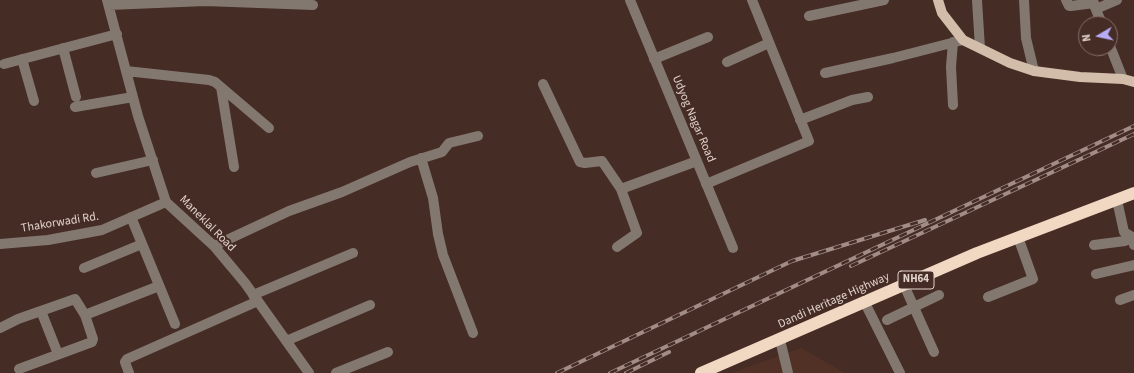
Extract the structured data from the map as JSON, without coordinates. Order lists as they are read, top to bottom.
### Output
{
  "streets": {
    "highway": ["NH64", "Dandi Heritage Highway"],
    "street": ["Udyog Nagar Road", "Thakorwadi Rd.", "Maneklal Road"]
  },
  "crossings": [
    ["Thakorwadi Rd.", "Maneklal Road"]
  ],
  "north": "left"
}
